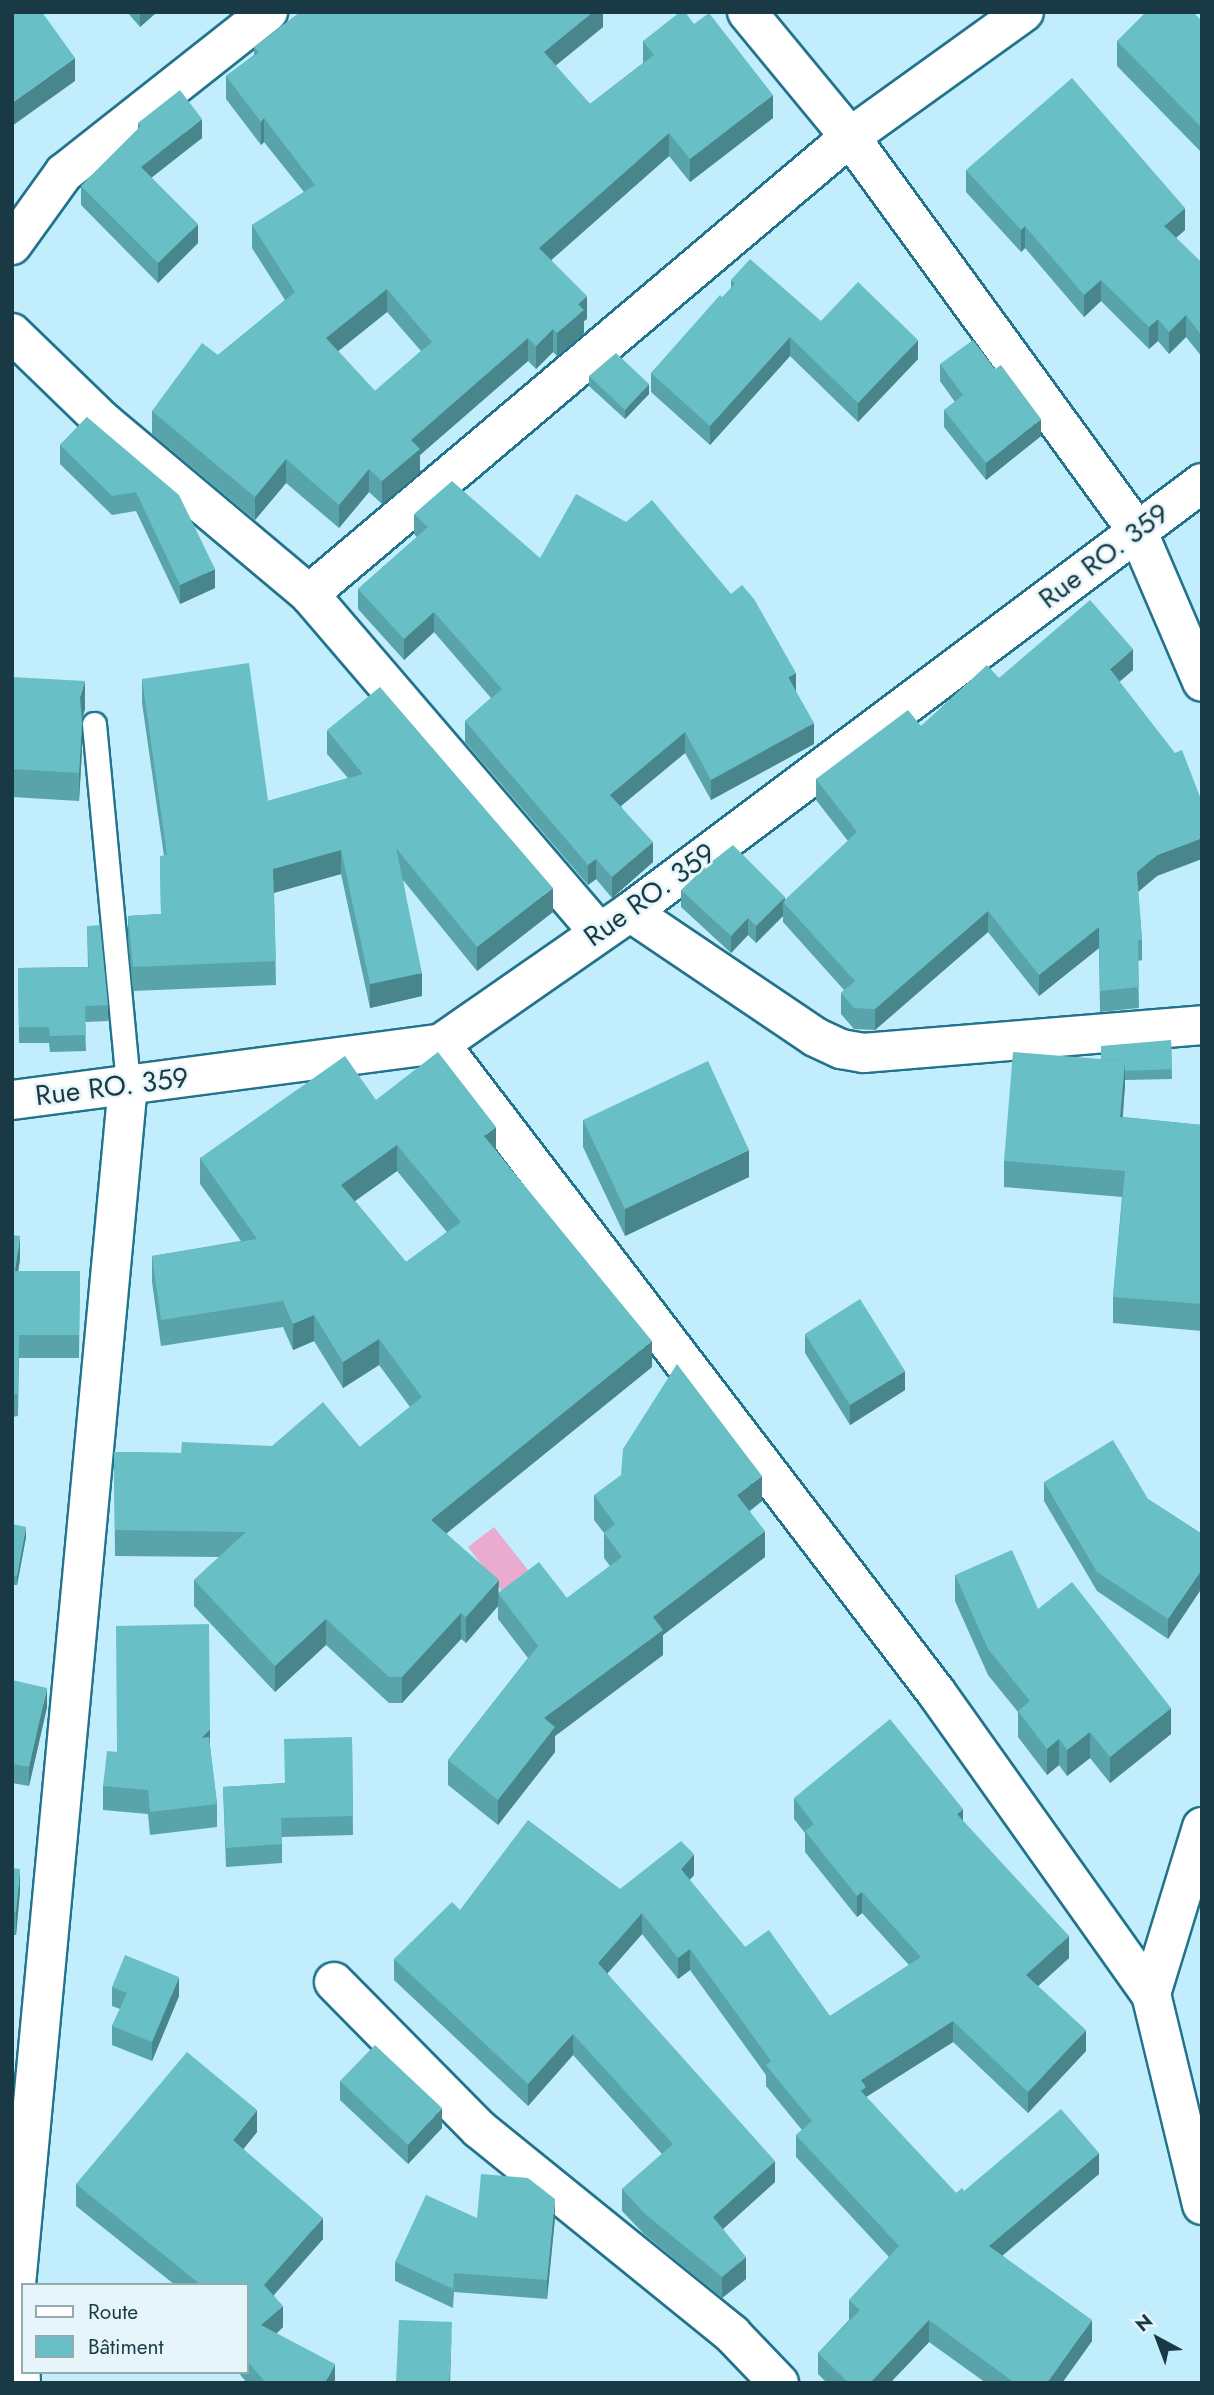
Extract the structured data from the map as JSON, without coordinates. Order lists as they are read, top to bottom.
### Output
{
  "streets": {
    "street": ["Rue RO. 359"]
  },
  "legend": ["Route", "Bâtiment"],
  "north": "top left"
}
